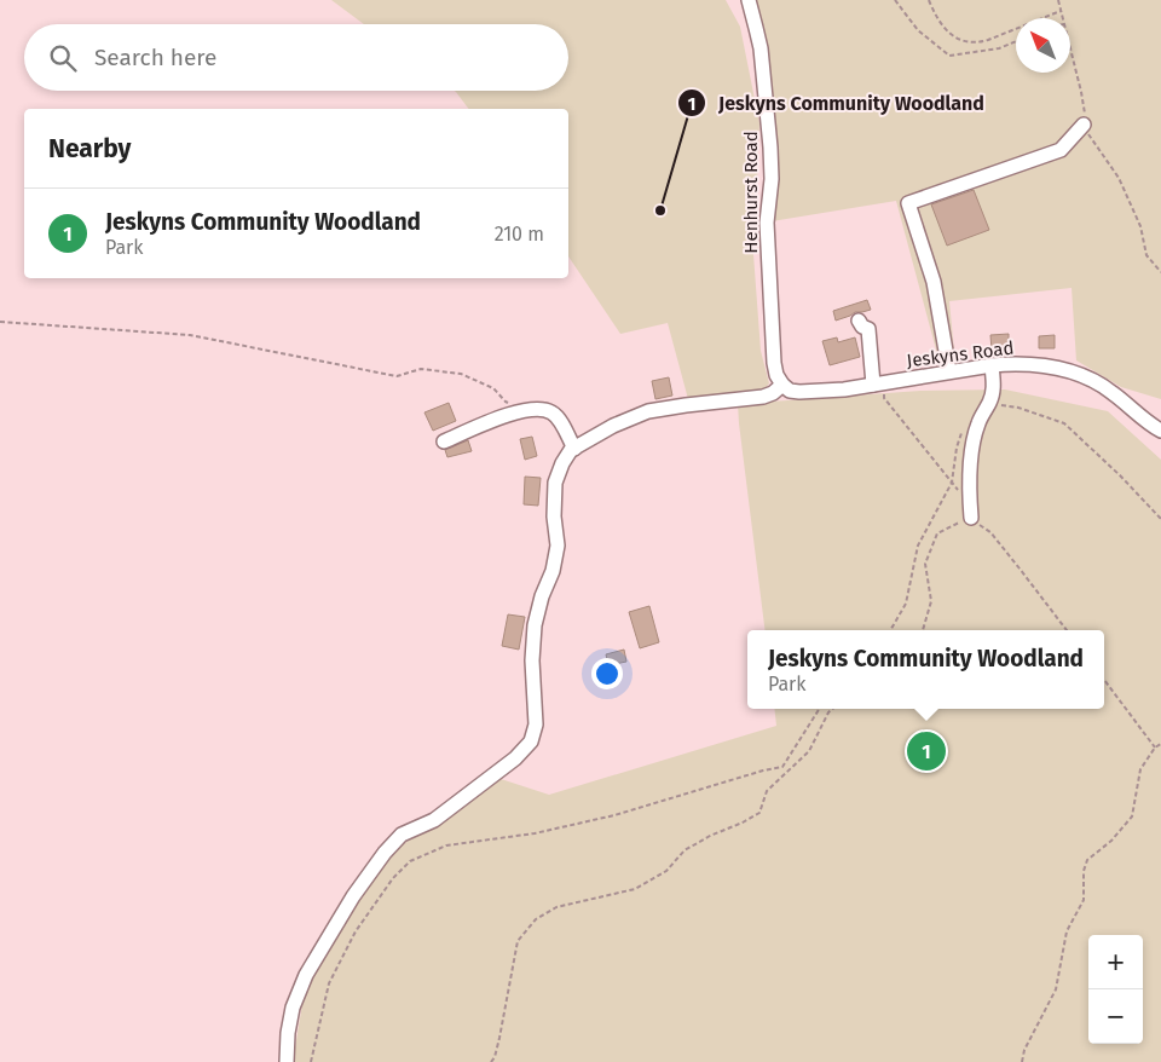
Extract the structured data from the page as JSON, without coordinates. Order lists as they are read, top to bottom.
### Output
{
  "streets": {
    "street": ["Henhurst Road", "Jeskyns Road"]
  },
  "crossings": [
    ["Henhurst Road", "Jeskyns Road"]
  ],
  "places": ["Jeskyns Community Woodland"],
  "north": "top left",
  "page": {
    "search": "Search here",
    "heading": "Nearby",
    "list": [
      {
        "mark": "1",
        "name": "Jeskyns Community Woodland",
        "note": "Park",
        "value": "210 m"
      }
    ],
    "popup": ["Jeskyns Community Woodland", "Park"],
    "pins": "1",
    "map_buttons": ["+", "−"]
  }
}
